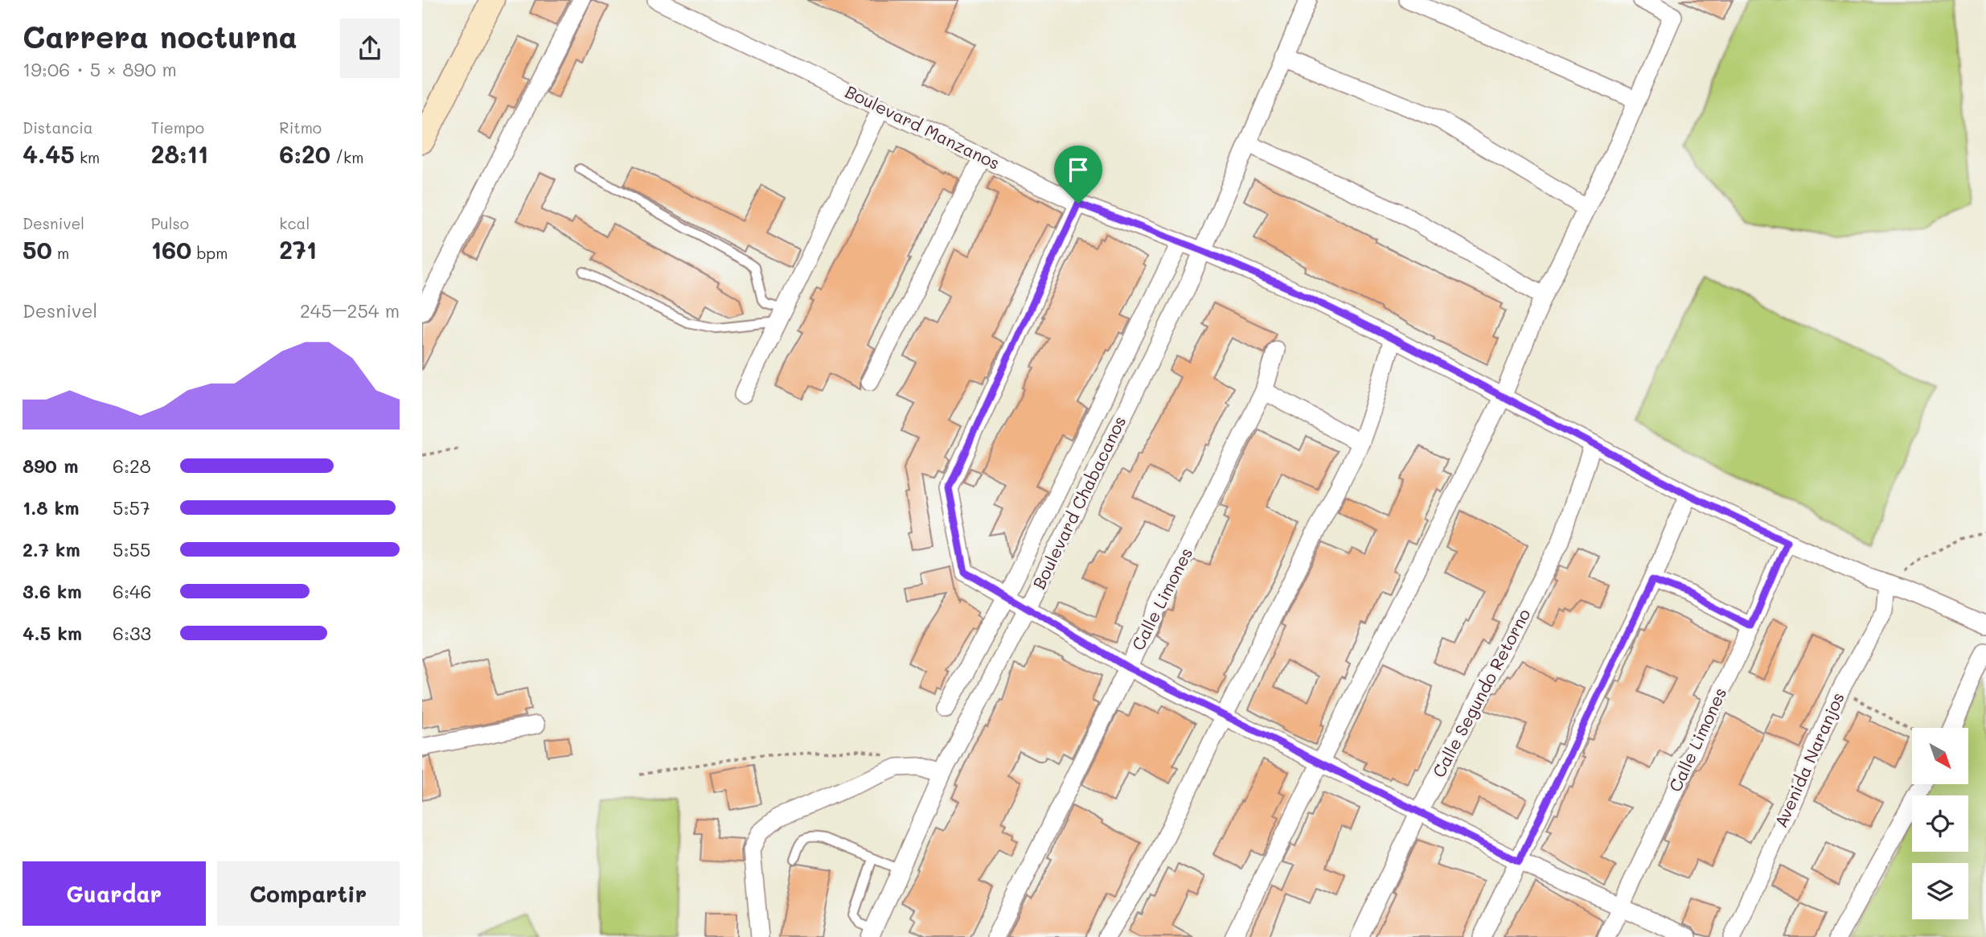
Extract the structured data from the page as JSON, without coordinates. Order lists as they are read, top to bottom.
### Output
{
  "streets": {
    "street": [
      "Boulevard Manzanos",
      "Boulevard Chabacanos",
      "Calle Limones",
      "Calle Segundo Retorno",
      "Avenida Naranjos"
    ]
  },
  "crossings": [
    ["Boulevard Manzanos", "Boulevard Chabacanos"],
    ["Boulevard Manzanos", "Calle Limones"],
    ["Boulevard Manzanos", "Calle Segundo Retorno"],
    ["Boulevard Manzanos", "Avenida Naranjos"]
  ],
  "north": "bottom right",
  "page": {
    "heading": ["Carrera nocturna", "19:06 · 5 × 890 m"],
    "stats": [
      ["Distancia", "4.45 km"],
      ["Tiempo", "28:11"],
      ["Ritmo", "6:20 /km"],
      ["Desnivel", "50 m"],
      ["Pulso", "160 bpm"],
      ["kcal", "271"]
    ],
    "chart": ["Desnivel", "245–254 m"],
    "list": [
      {
        "name": "890 m",
        "note": "6:28"
      },
      {
        "name": "1.8 km",
        "note": "5:57"
      },
      {
        "name": "2.7 km",
        "note": "5:55"
      },
      {
        "name": "3.6 km",
        "note": "6:46"
      },
      {
        "name": "4.5 km",
        "note": "6:33"
      }
    ],
    "buttons": ["Guardar", "Compartir"]
  }
}
